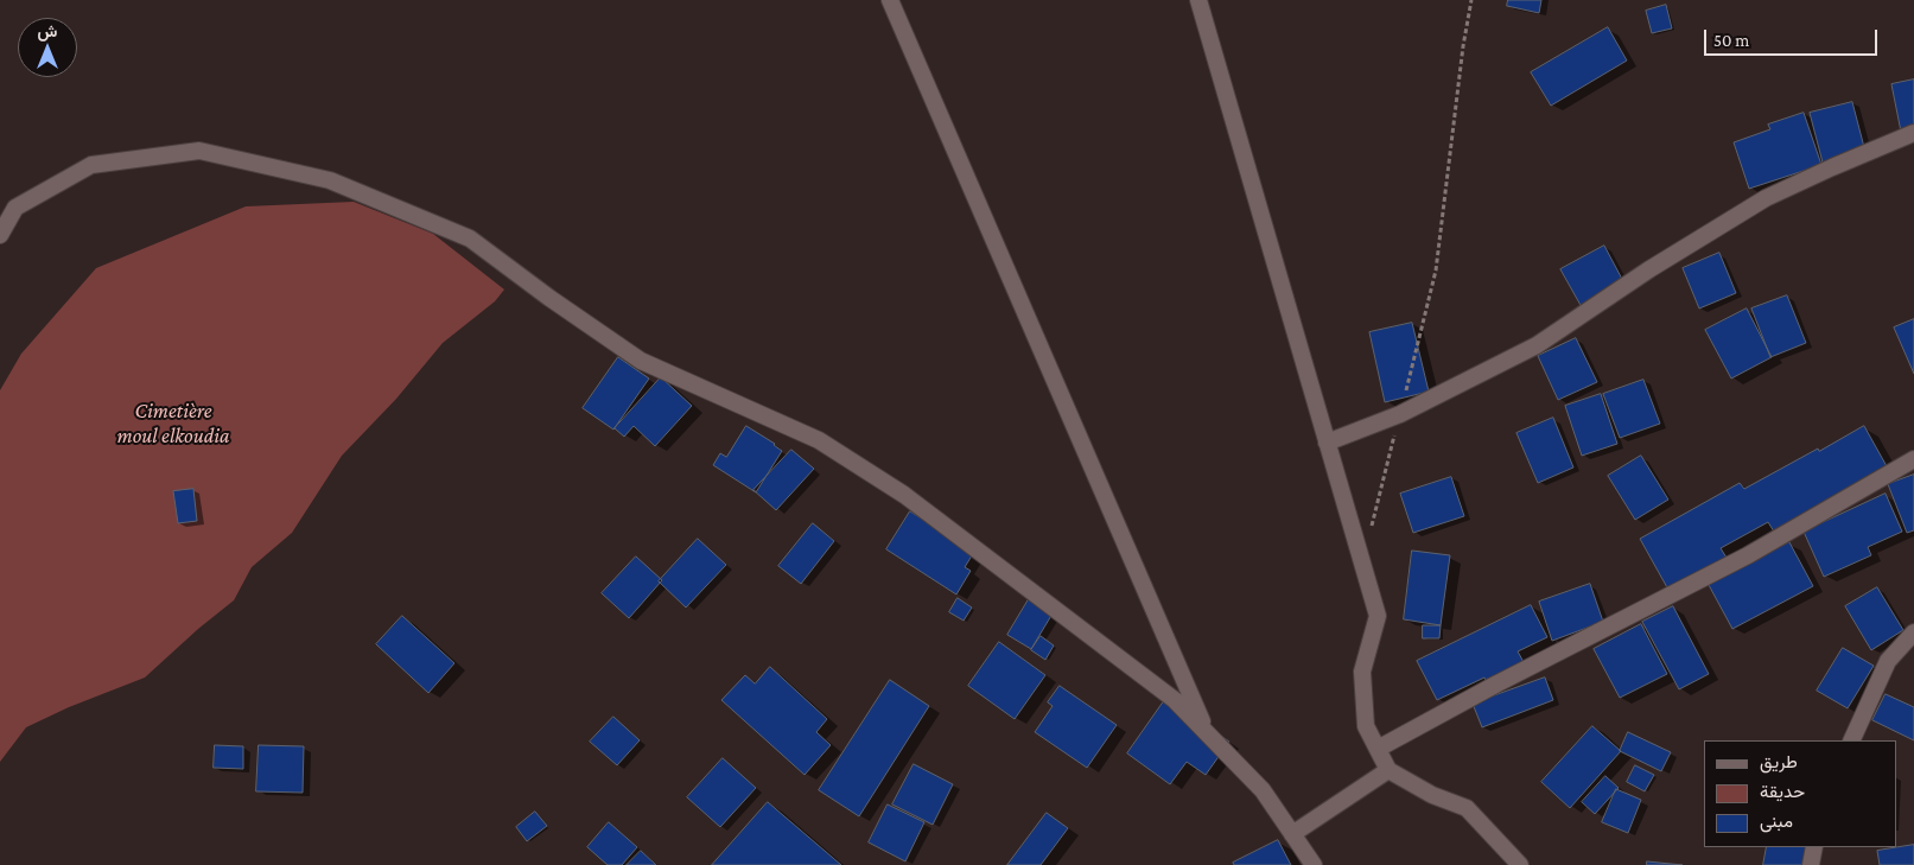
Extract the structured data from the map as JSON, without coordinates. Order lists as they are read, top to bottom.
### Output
{
  "parks": ["Cimetière moul elkoudia"],
  "legend": ["طريق", "حديقة", "مبنى"],
  "scale_bar": "50 m",
  "north": "top"
}
